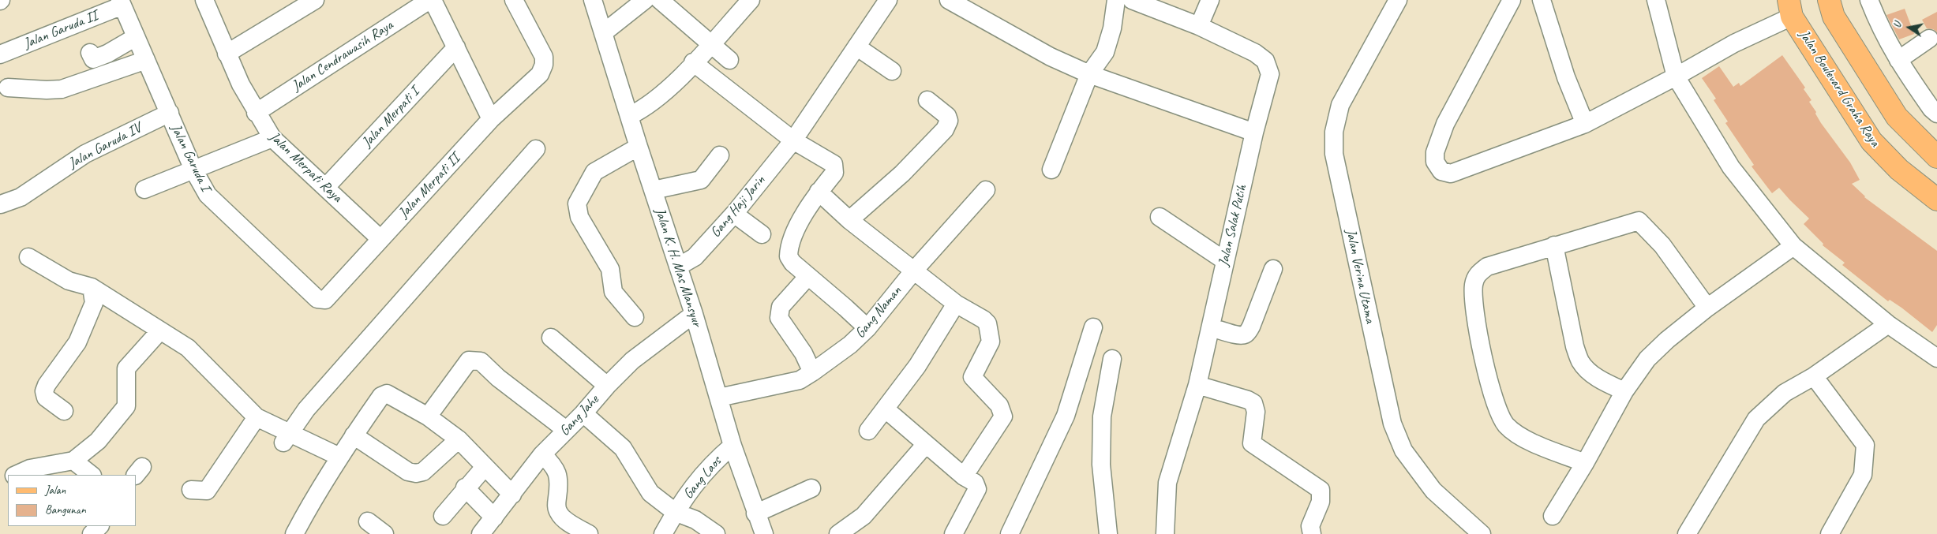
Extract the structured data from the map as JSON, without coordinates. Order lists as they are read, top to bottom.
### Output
{
  "streets": {
    "main road": ["Jalan Boulevard Graha Raya"],
    "street": [
      "Jalan Garuda II",
      "Jalan Cendrawasih Raya",
      "Jalan Merpati I",
      "Jalan Garuda IV",
      "Jalan Garuda I",
      "Jalan Merpati Raya",
      "Jalan Merpati II",
      "Gang Haji Jarin",
      "Jalan Salak Putih",
      "Jalan K. H. Mas Mansyur",
      "Jalan Verina Utama",
      "Gang Naman",
      "Gang Jahe",
      "Gang Laos"
    ]
  },
  "crossings": [
    ["Jalan Garuda II", "Jalan Garuda I"],
    ["Jalan Cendrawasih Raya", "Jalan Merpati Raya"],
    ["Jalan Merpati I", "Jalan Merpati Raya"],
    ["Jalan Garuda IV", "Jalan Garuda I"],
    ["Jalan Garuda I", "Jalan Merpati II"],
    ["Jalan Merpati Raya", "Jalan Merpati II"],
    ["Gang Haji Jarin", "Jalan K. H. Mas Mansyur"],
    ["Jalan K. H. Mas Mansyur", "Gang Naman"],
    ["Jalan K. H. Mas Mansyur", "Gang Jahe"],
    ["Jalan K. H. Mas Mansyur", "Gang Laos"]
  ],
  "legend": ["Jalan", "Bangunan"],
  "north": "left"
}
